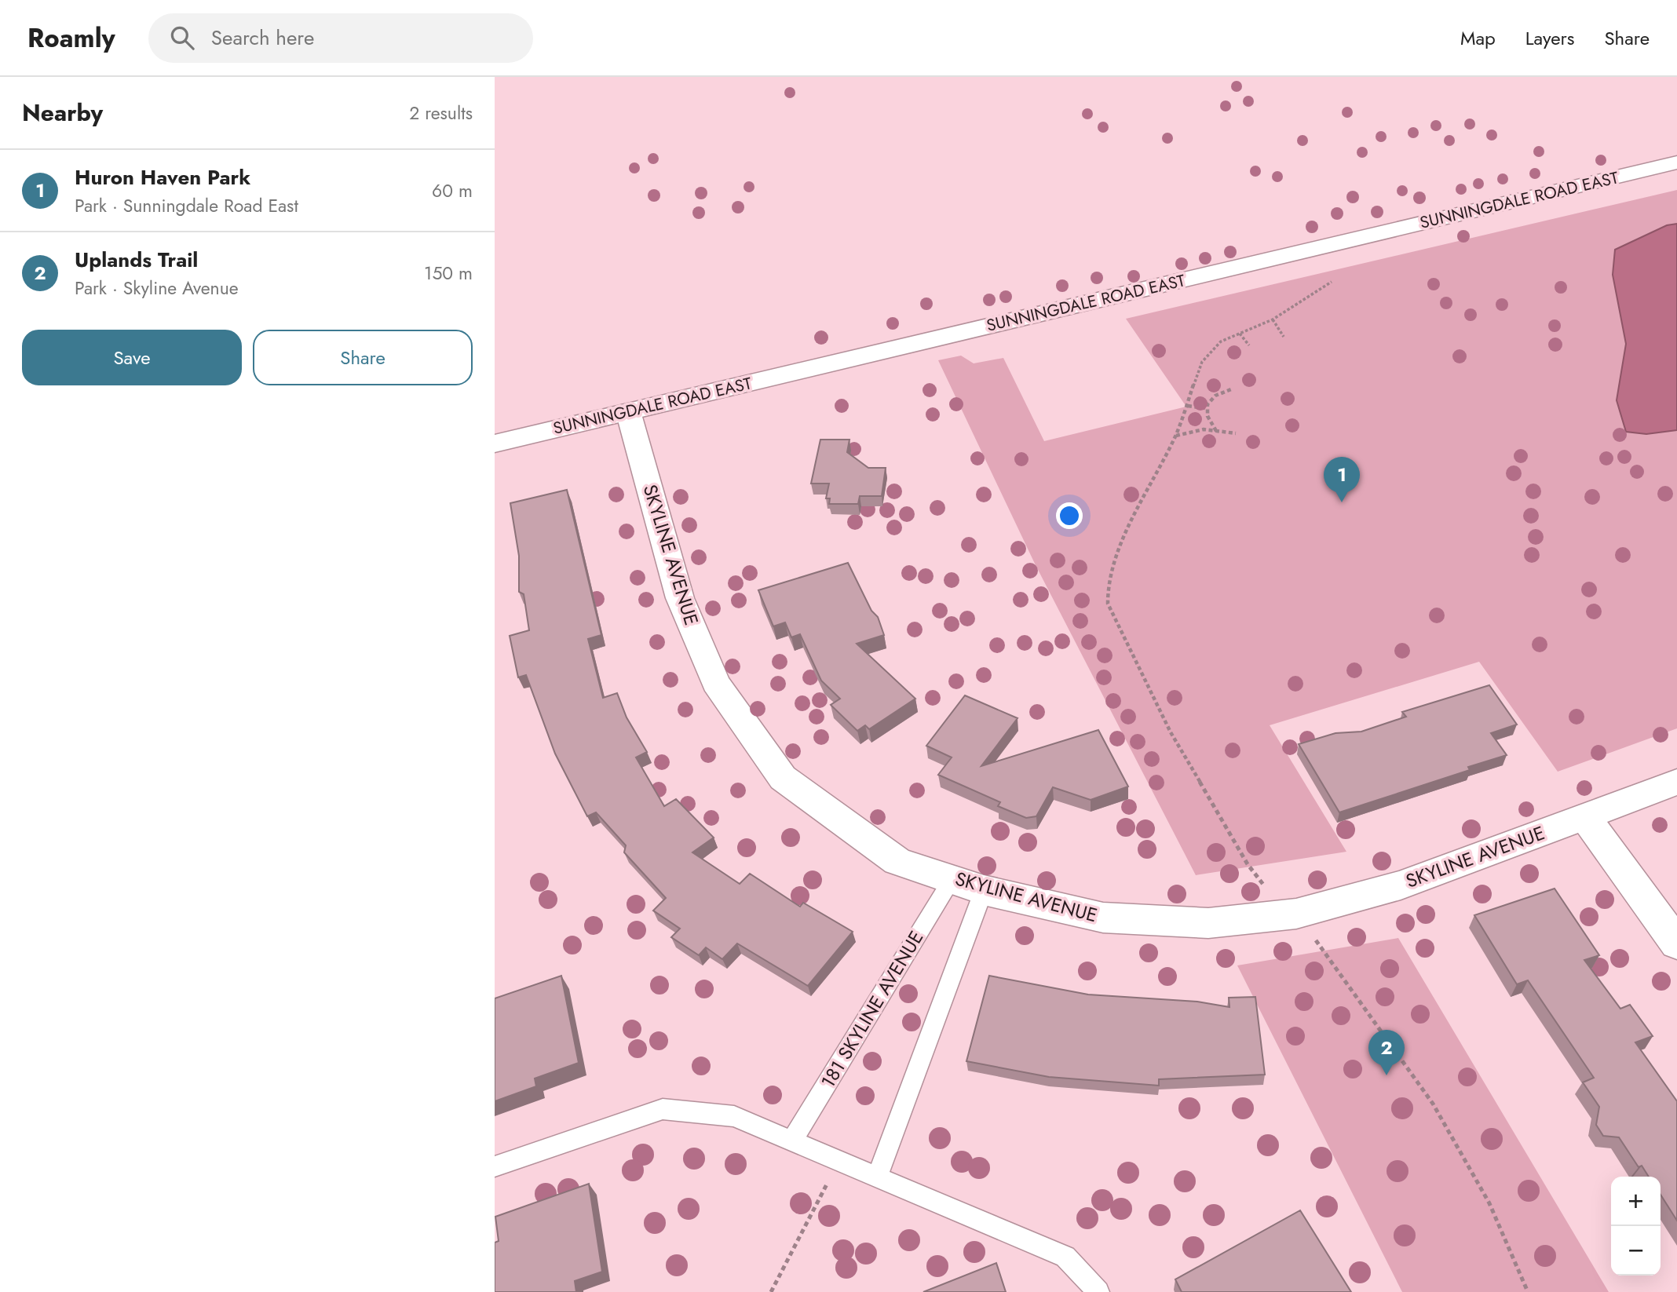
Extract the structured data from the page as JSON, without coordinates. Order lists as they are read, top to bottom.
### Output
{
  "streets": {
    "street": ["SUNNINGDALE ROAD EAST", "SKYLINE AVENUE"],
    "lane": ["181 SKYLINE AVENUE"]
  },
  "crossings": [
    ["SUNNINGDALE ROAD EAST", "SKYLINE AVENUE"],
    ["SKYLINE AVENUE", "181 SKYLINE AVENUE"]
  ],
  "page": {
    "header": "Roamly",
    "search": "Search here",
    "nav": ["Map", "Layers", "Share"],
    "heading": ["Nearby", "2 results"],
    "list": [
      {
        "mark": "1",
        "name": "Huron Haven Park",
        "note": "Park · Sunningdale Road East",
        "value": "60 m"
      },
      {
        "mark": "2",
        "name": "Uplands Trail",
        "note": "Park · Skyline Avenue",
        "value": "150 m"
      }
    ],
    "buttons": ["Save", "Share"],
    "pins": ["1", "2"],
    "map_buttons": ["+", "−"]
  }
}
